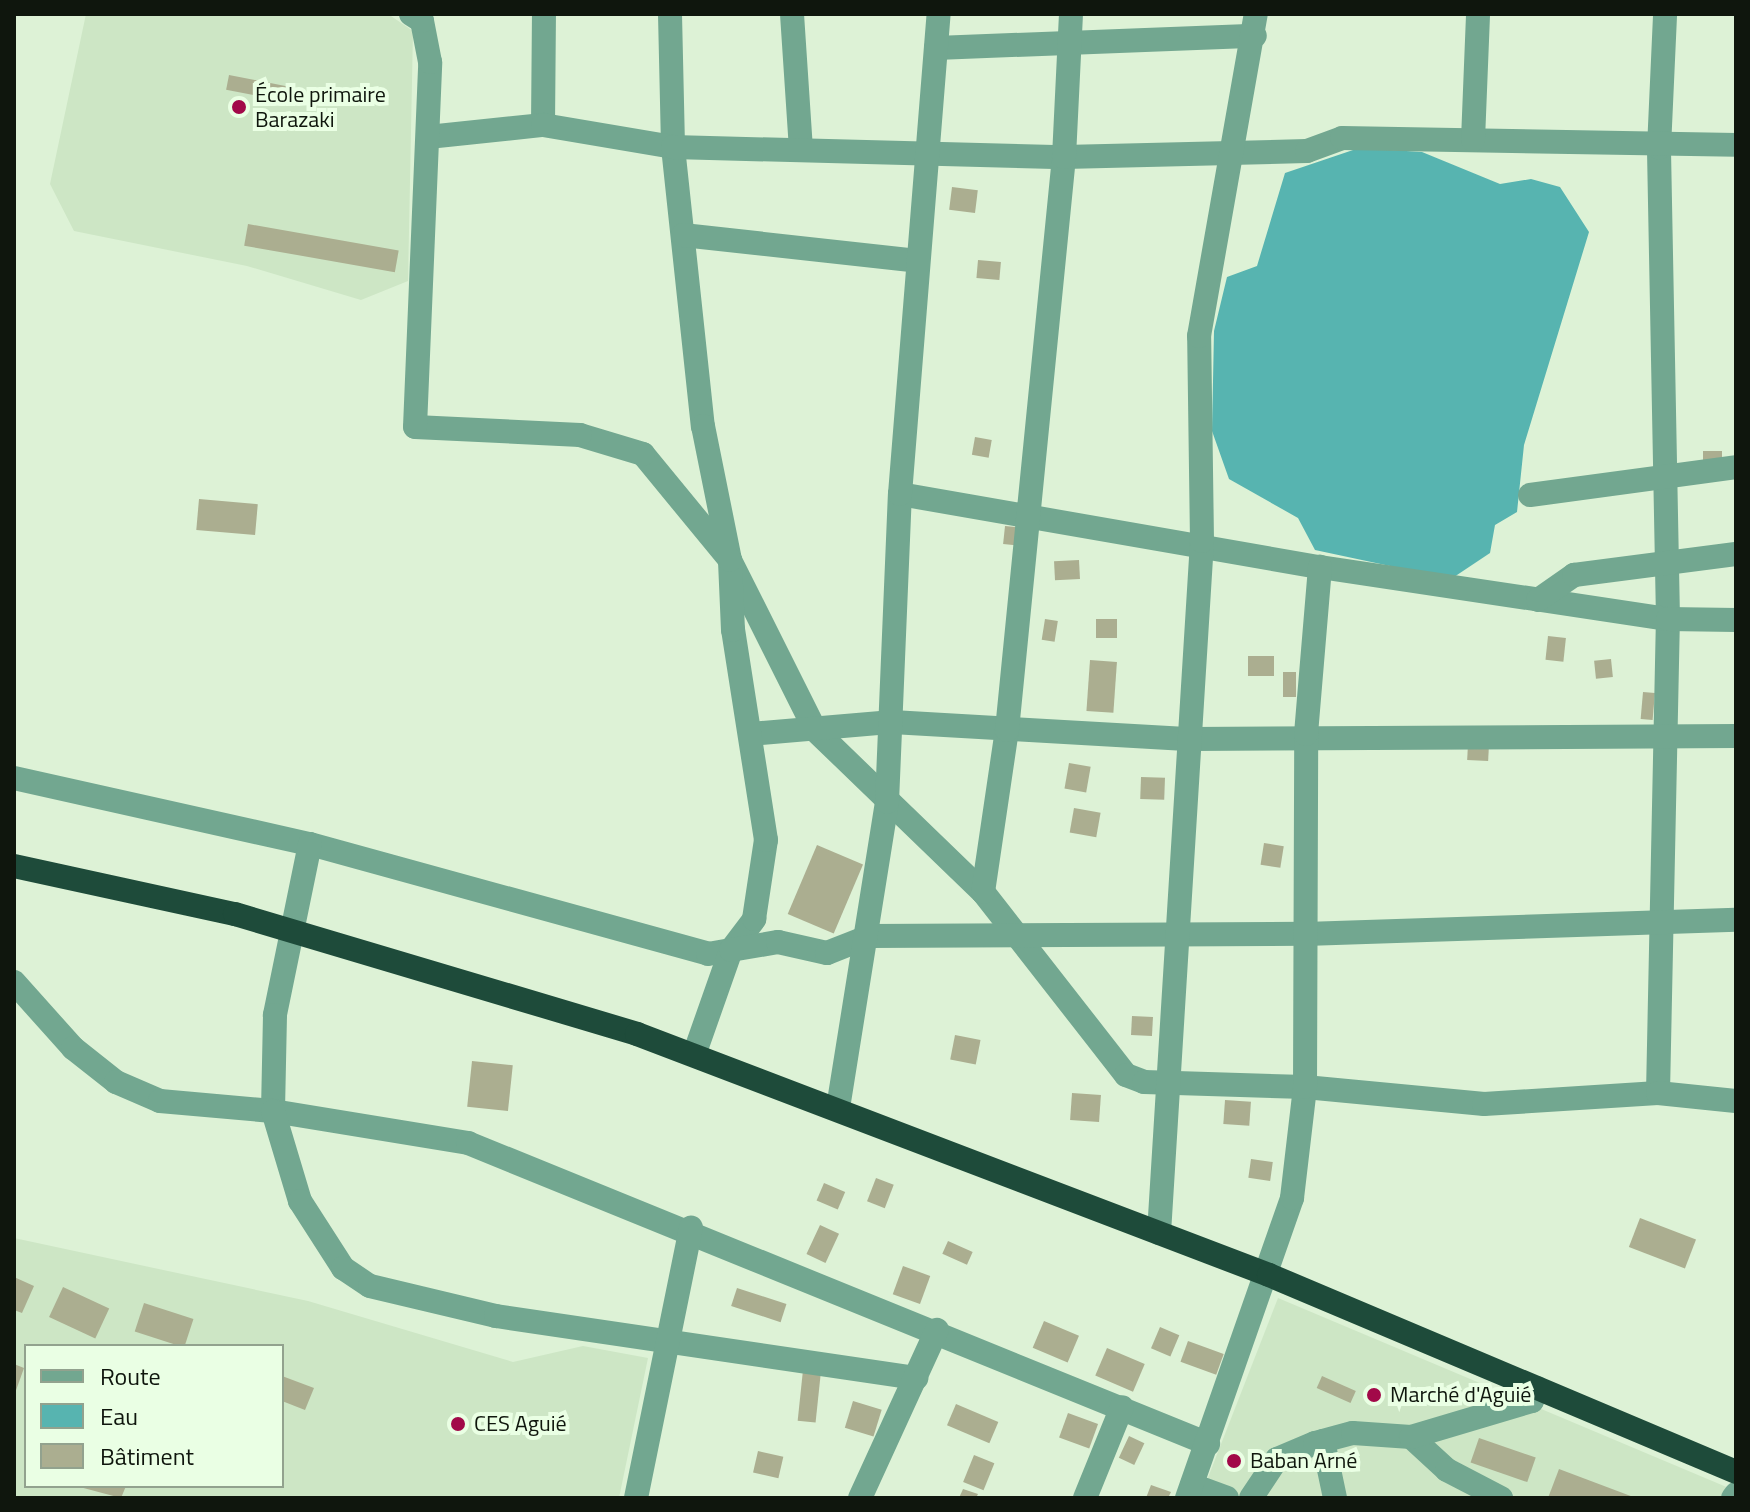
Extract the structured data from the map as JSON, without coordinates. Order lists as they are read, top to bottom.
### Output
{
  "places": [
    "École primaire Barazaki",
    "Marché d'Aguié",
    "CES Aguié",
    "Baban Arné"
  ],
  "legend": ["Route", "Eau", "Bâtiment"]
}
